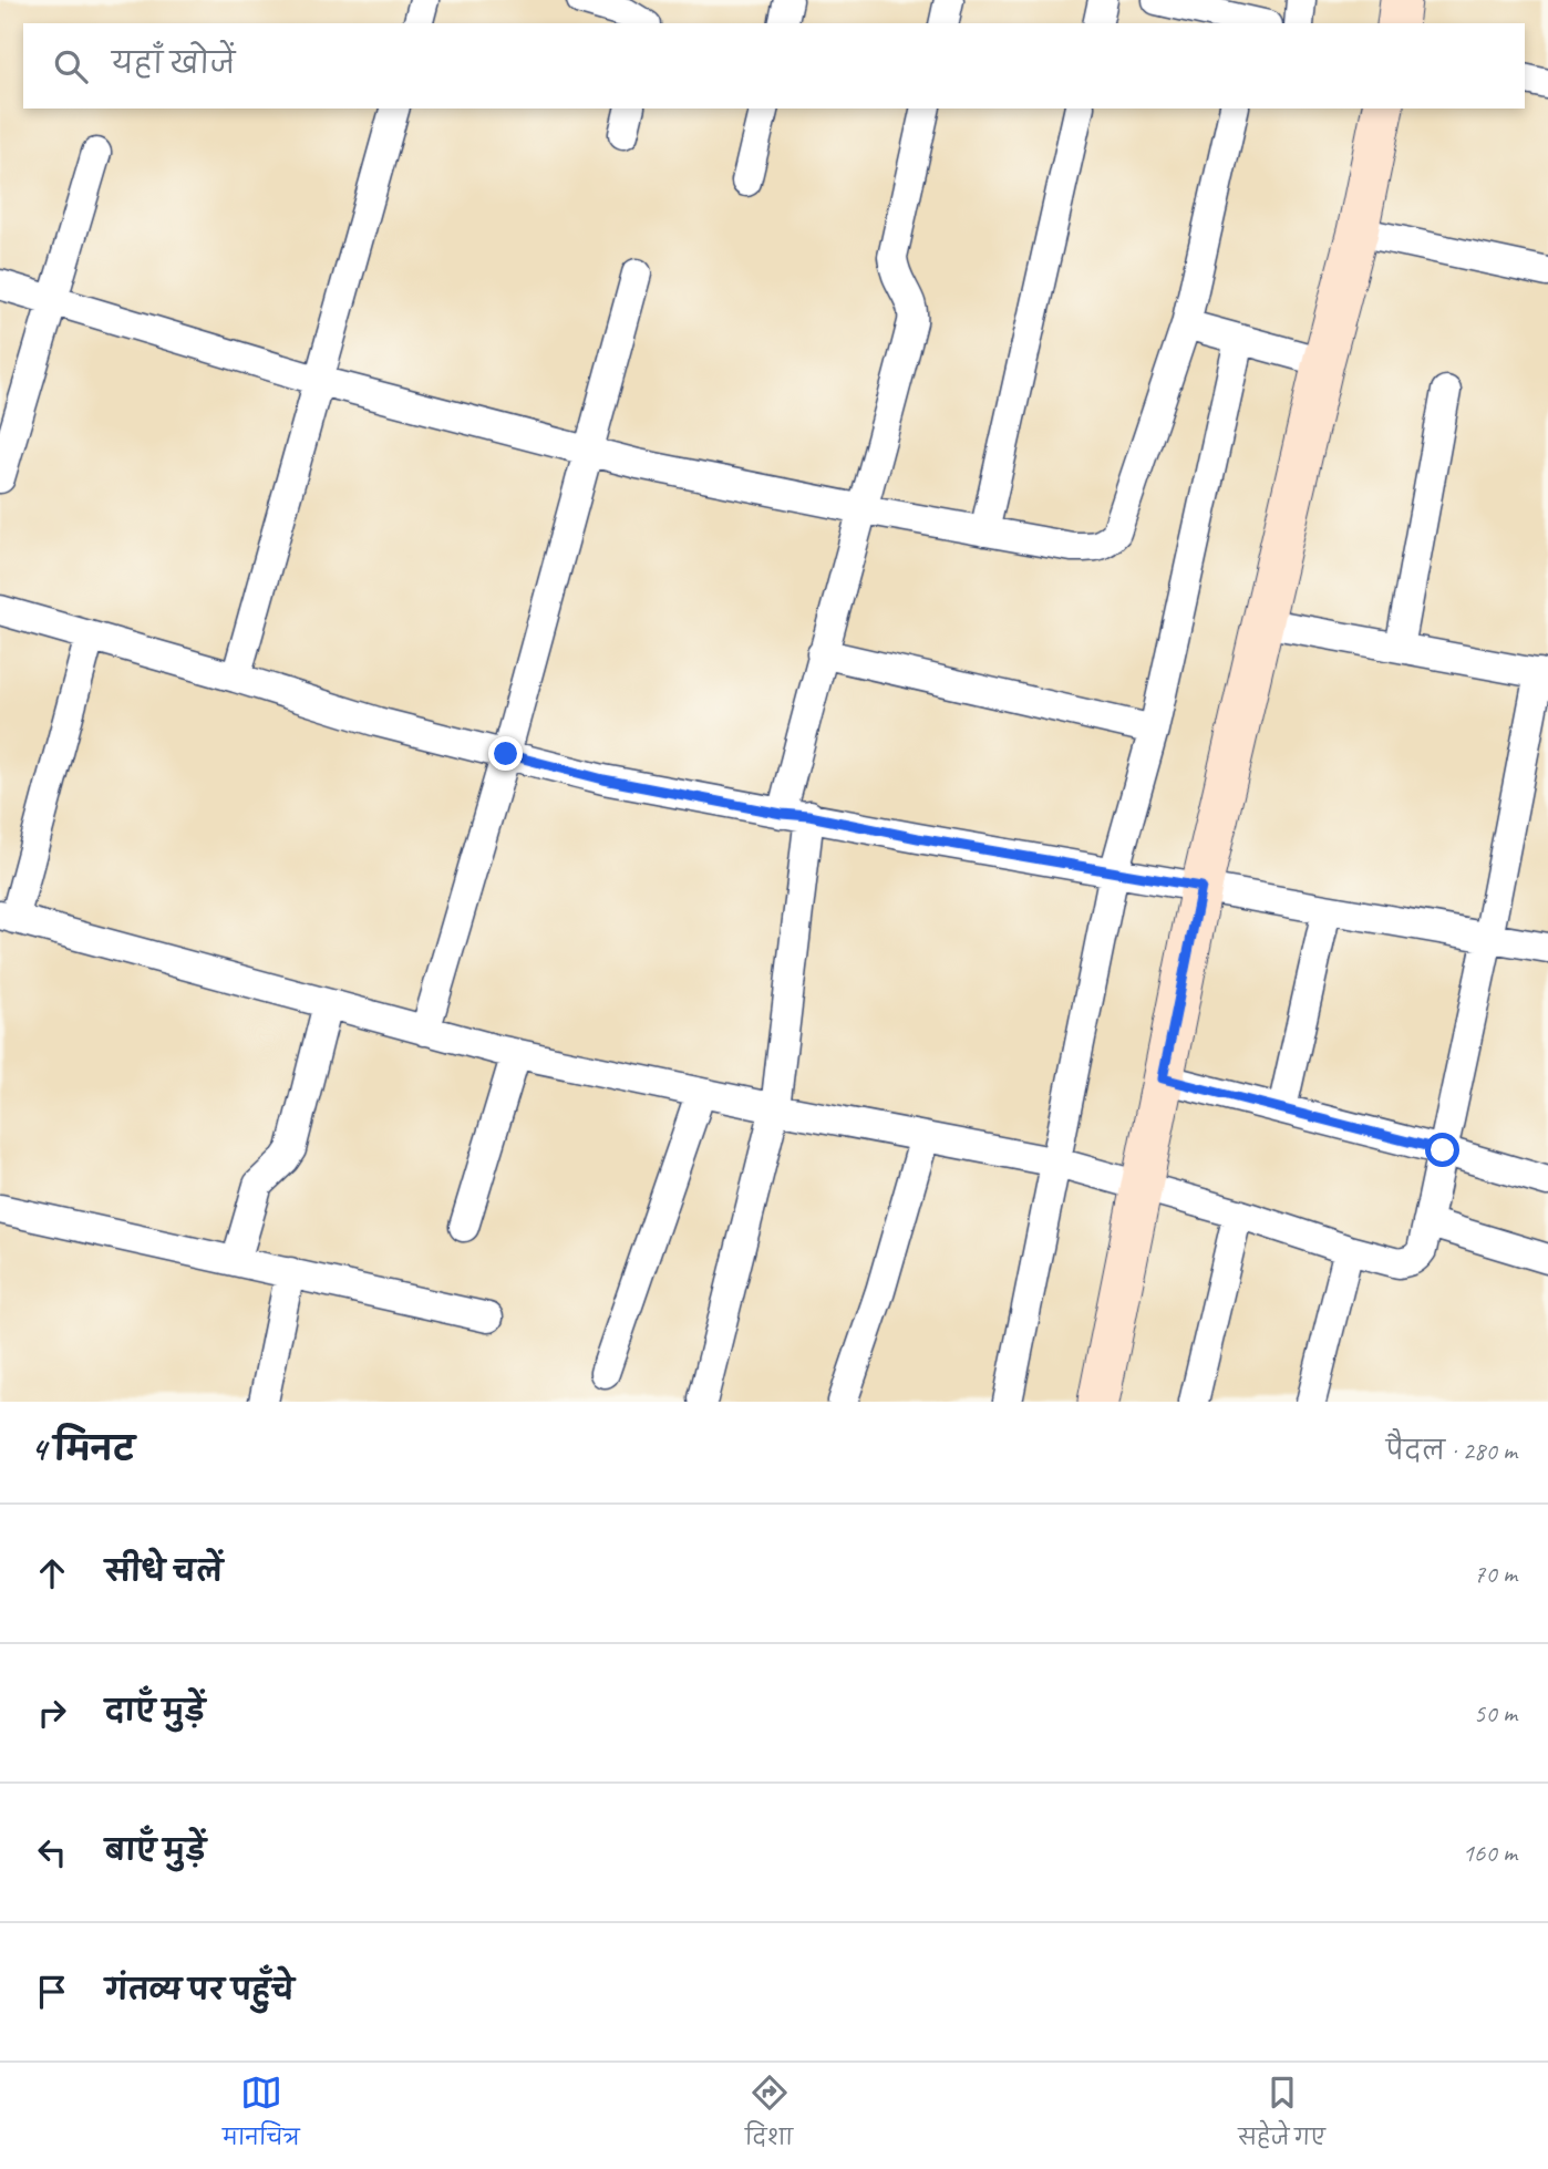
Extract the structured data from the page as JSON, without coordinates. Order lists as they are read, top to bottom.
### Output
{
  "page": {
    "search": "यहाँ खोजें",
    "heading": ["4 मिनट", "पैदल · 280 m"],
    "list": [
      ["सीधे चलें", "70 m"],
      ["दाएँ मुड़ें", "50 m"],
      ["बाएँ मुड़ें", "160 m"],
      "गंतव्य पर पहुँचे"
    ],
    "nav": ["मानचित्र", "दिशा", "सहेजे गए"]
  }
}
